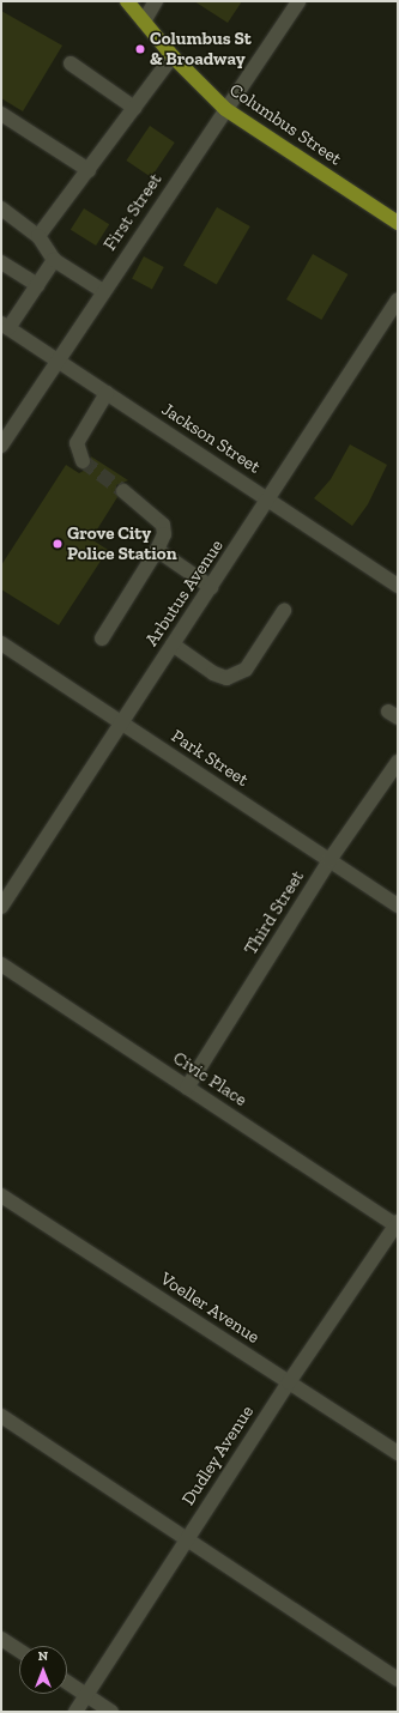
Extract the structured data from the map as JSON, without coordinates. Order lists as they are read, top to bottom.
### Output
{
  "streets": {
    "main road": ["Columbus Street"],
    "street": [
      "First Street",
      "Jackson Street",
      "Arbutus Avenue",
      "Park Street",
      "Third Street",
      "Civic Place",
      "Voeller Avenue",
      "Dudley Avenue"
    ]
  },
  "crossings": [
    ["Columbus Street", "First Street"],
    ["First Street", "Jackson Street"],
    ["Jackson Street", "Arbutus Avenue"],
    ["Arbutus Avenue", "Park Street"],
    ["Park Street", "Third Street"],
    ["Third Street", "Civic Place"],
    ["Civic Place", "Dudley Avenue"],
    ["Voeller Avenue", "Dudley Avenue"]
  ],
  "places": ["Columbus St & Broadway", "Grove City Police Station"],
  "north": "top"
}
